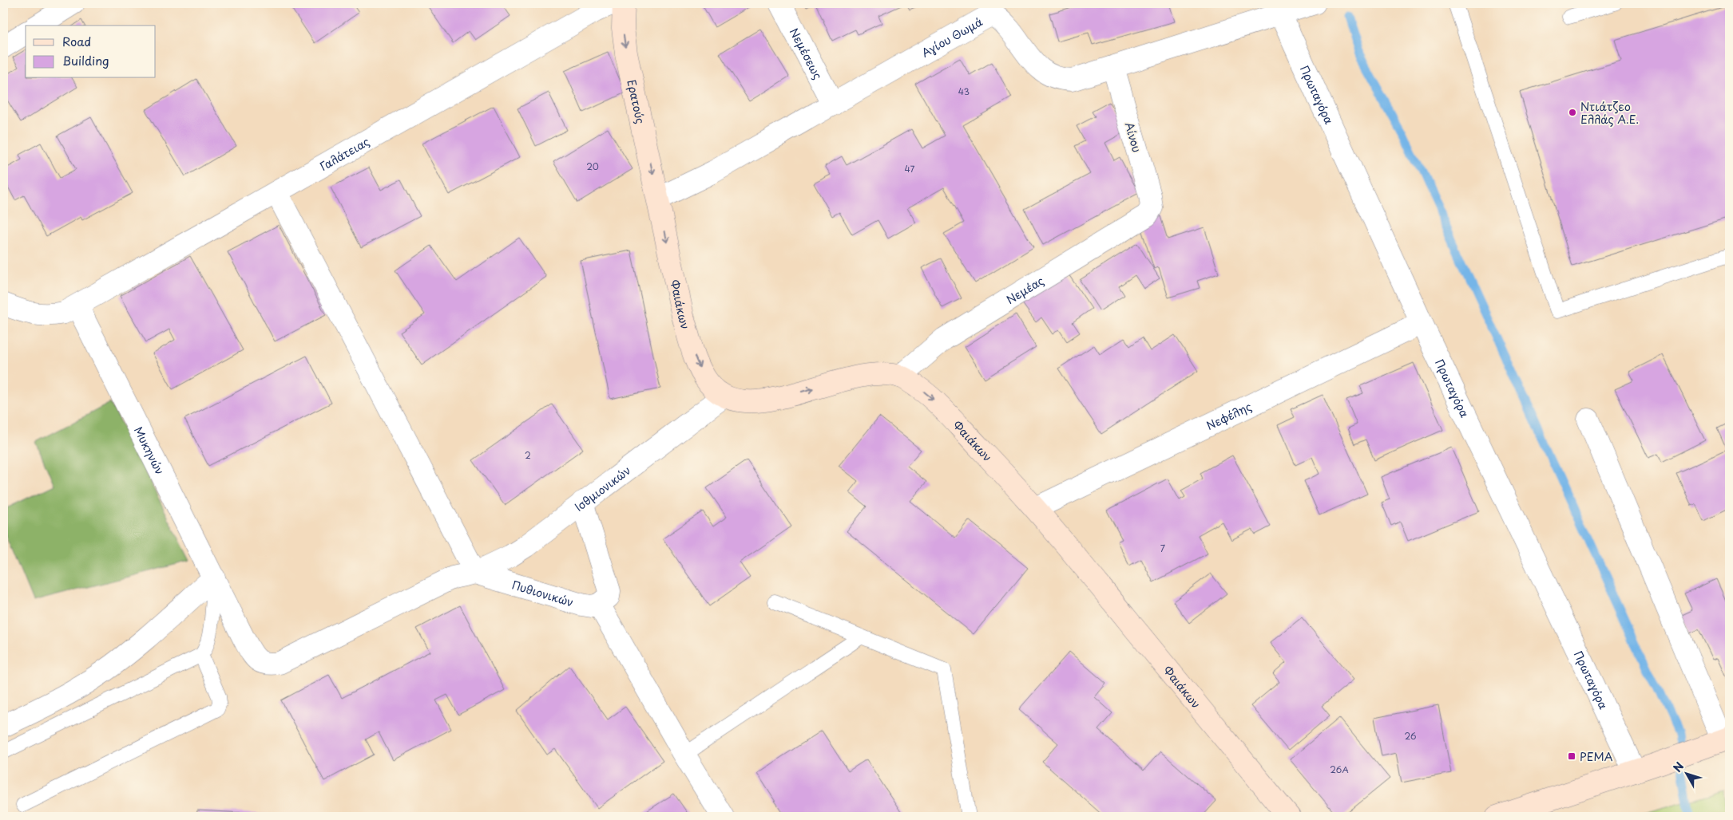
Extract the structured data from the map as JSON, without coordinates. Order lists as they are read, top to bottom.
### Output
{
  "streets": {
    "street": [
      "Αγίου Θωμά",
      "Νεμέσεως",
      "Πρωταγόρα",
      "Ερατούς",
      "Αίνου",
      "Γαλάτειας",
      "Νεμέας",
      "Φαιάκων",
      "Νεφέλης",
      "Μυκηνών",
      "Ισθμιονικών",
      "Πυθιονικών"
    ]
  },
  "crossings": [
    ["Αγίου Θωμά", "Νεμέσεως"],
    ["Αγίου Θωμά", "Πρωταγόρα"],
    ["Αγίου Θωμά", "Ερατούς"],
    ["Αγίου Θωμά", "Αίνου"],
    ["Αγίου Θωμά", "Φαιάκων"],
    ["Πρωταγόρα", "Νεφέλης"],
    ["Ερατούς", "Φαιάκων"],
    ["Αίνου", "Νεμέας"],
    ["Γαλάτειας", "Μυκηνών"],
    ["Νεμέας", "Φαιάκων"],
    ["Φαιάκων", "Νεφέλης"],
    ["Φαιάκων", "Ισθμιονικών"],
    ["Μυκηνών", "Πυθιονικών"],
    ["Ισθμιονικών", "Πυθιονικών"]
  ],
  "one_way": ["Ερατούς", "Φαιάκων"],
  "places": {
    "other": ["Ντιάτζεο Ελλάς Α.Ε."],
    "transit": ["ΡΕΜΑ"]
  },
  "house_numbers": [
    "43",
    "20",
    "47",
    "2",
    "7",
    "26",
    "26Α"
  ],
  "legend": ["Road", "Building"],
  "north": "top left"
}
